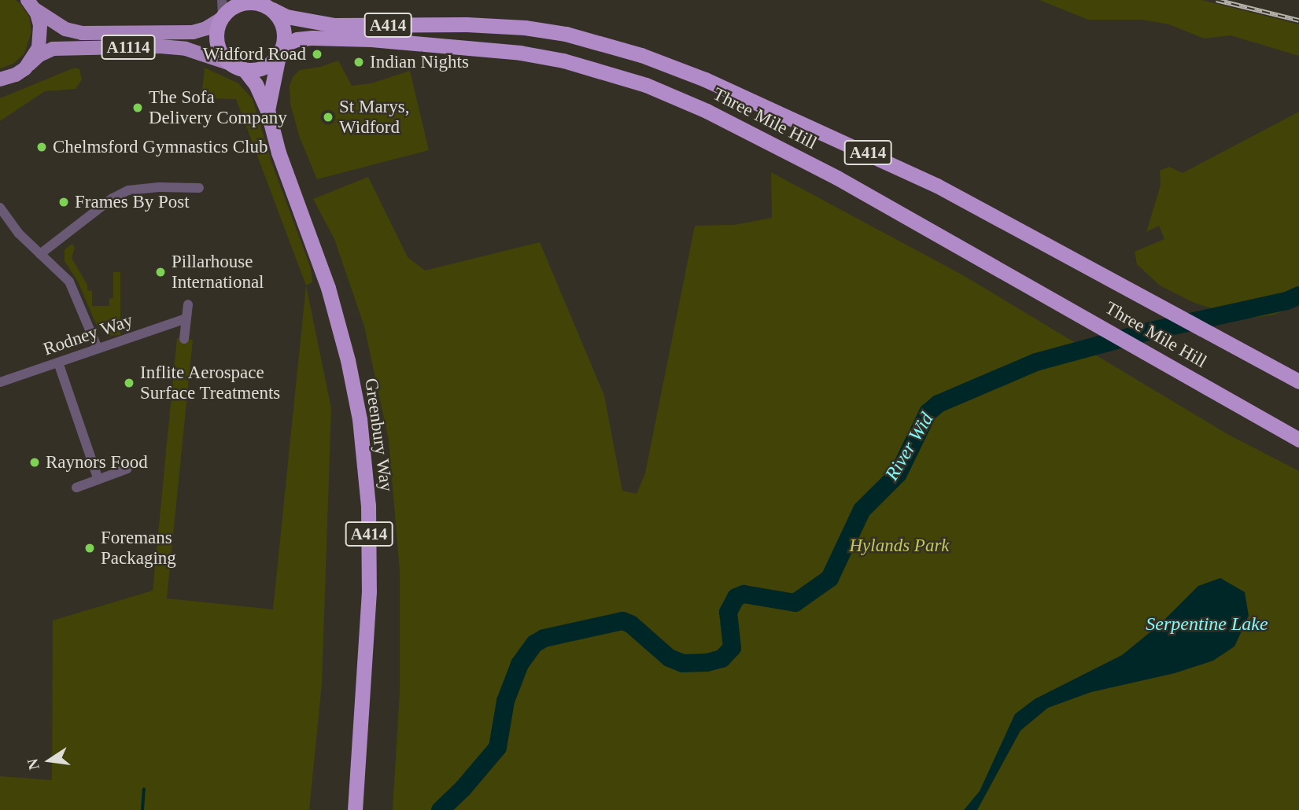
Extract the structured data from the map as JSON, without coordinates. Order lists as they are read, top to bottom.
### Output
{
  "streets": {
    "highway": ["A414", "Three Mile Hill", "Greenbury Way"],
    "main road": ["A1114"],
    "street": ["Rodney Way"]
  },
  "crossings": [
    ["A414", "A1114"],
    ["A414", "Three Mile Hill"],
    ["A414", "Greenbury Way"],
    ["A1114", "Three Mile Hill"],
    ["A1114", "Greenbury Way"],
    ["Three Mile Hill", "Greenbury Way"]
  ],
  "water": ["River Wid", "Serpentine Lake"],
  "parks": ["Hylands Park"],
  "places": [
    "Widford Road",
    "Indian Nights",
    "The Sofa Delivery Company",
    "St Marys, Widford",
    "Chelmsford Gymnastics Club",
    "Frames By Post",
    "Pillarhouse International",
    "Inflite Aerospace Surface Treatments",
    "Raynors Food",
    "Foremans Packaging"
  ],
  "north": "left"
}
